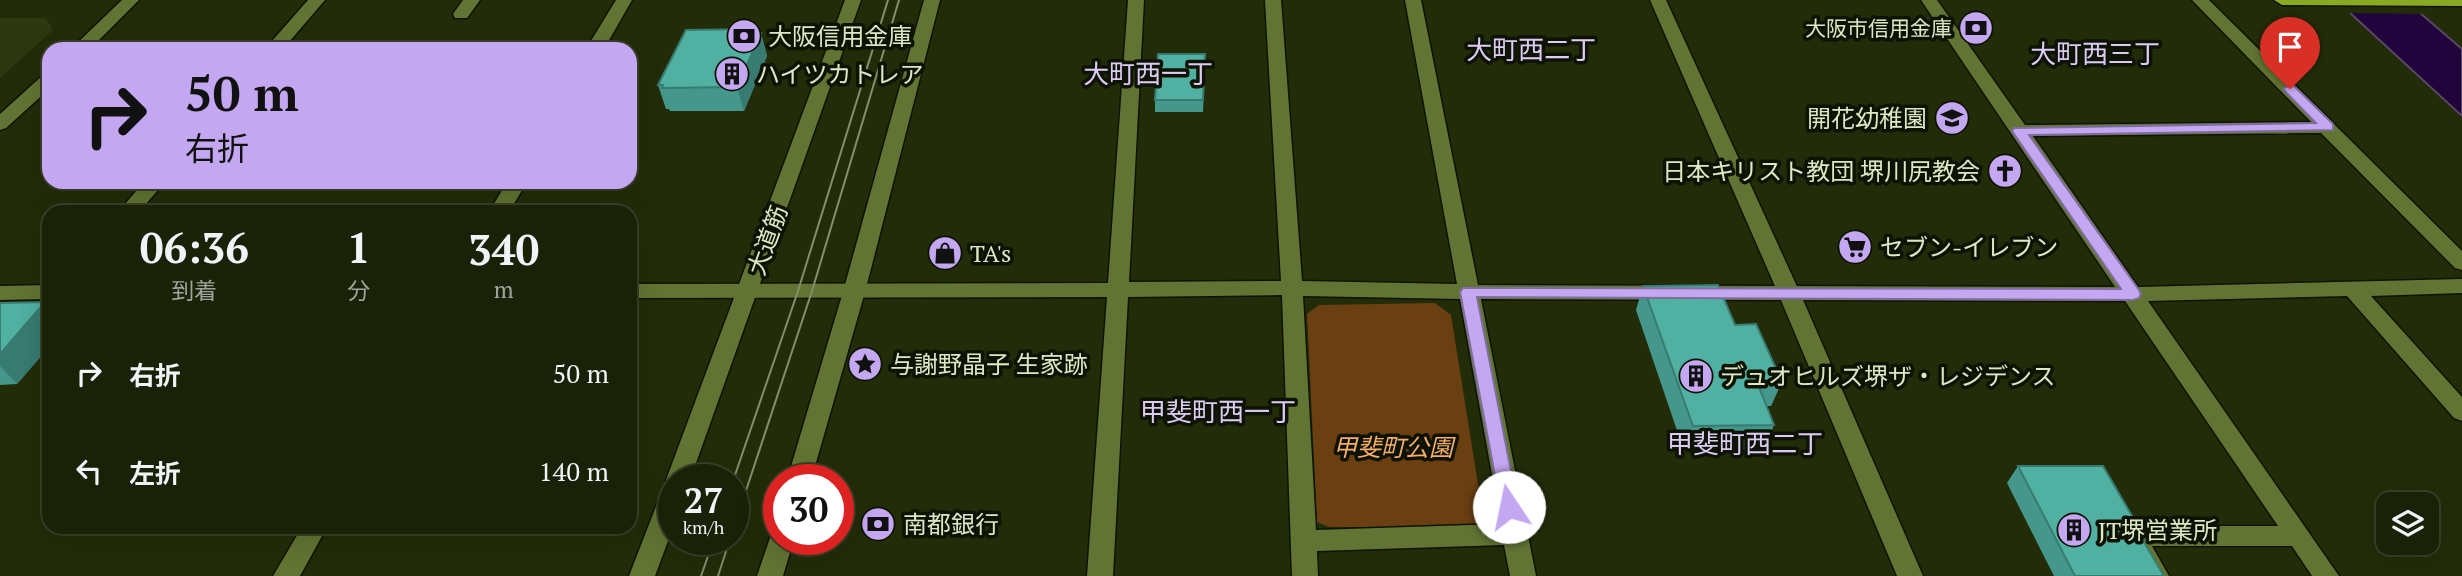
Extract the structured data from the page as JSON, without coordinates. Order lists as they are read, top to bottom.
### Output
{
  "streets": {
    "street": ["大道筋"]
  },
  "districts": [
    "大町西二丁",
    "大町西三丁",
    "大町西一丁",
    "甲斐町西一丁",
    "甲斐町西二丁"
  ],
  "parks": ["甲斐町公園"],
  "places": {
    "bank": ["大阪市信用金庫", "大阪信用金庫", "南都銀行"],
    "building": ["ハイツカトレア", "デュオヒルズ堺ザ・レジデンス", "JT堺営業所"],
    "school or university": ["開花幼稚園"],
    "church": ["日本キリスト教団 堺川尻教会"],
    "supermarket": ["セブン-イレブン"],
    "shop": ["TA's"],
    "place": ["与謝野晶子 生家跡"]
  },
  "page": {
    "turn": ["50 m", "右折"],
    "eta": [
      "06:36",
      "到着",
      "1",
      "分",
      "340",
      "m"
    ],
    "list": [
      {
        "name": "右折",
        "value": "50 m"
      },
      {
        "name": "左折",
        "value": "140 m"
      }
    ],
    "speed": "27 km/h",
    "limit": "30"
  }
}
